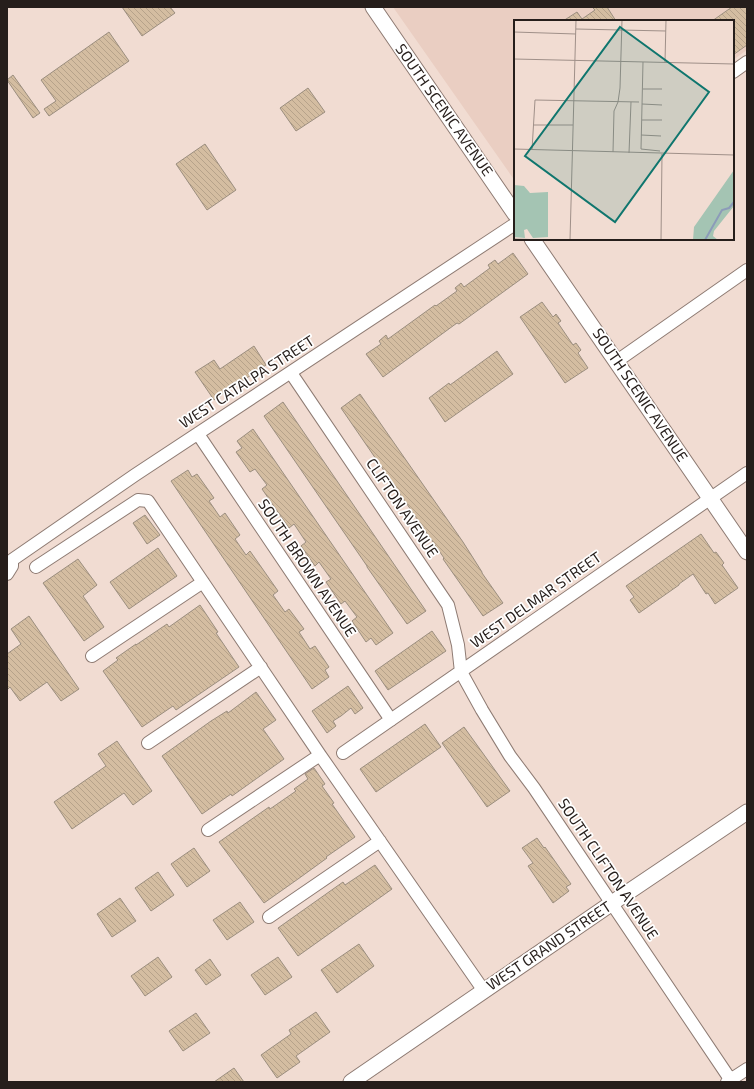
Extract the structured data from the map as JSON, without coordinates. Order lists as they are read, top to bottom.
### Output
{
  "streets": {
    "main road": ["SOUTH SCENIC AVENUE", "WEST GRAND STREET"],
    "street": [
      "WEST CATALPA STREET",
      "CLIFTON AVENUE",
      "SOUTH BROWN AVENUE",
      "WEST DELMAR STREET",
      "SOUTH CLIFTON AVENUE"
    ]
  },
  "crossings": [
    ["SOUTH SCENIC AVENUE", "WEST DELMAR STREET"],
    ["WEST CATALPA STREET", "CLIFTON AVENUE"],
    ["WEST CATALPA STREET", "SOUTH BROWN AVENUE"],
    ["CLIFTON AVENUE", "WEST DELMAR STREET"],
    ["CLIFTON AVENUE", "SOUTH CLIFTON AVENUE"],
    ["SOUTH BROWN AVENUE", "WEST DELMAR STREET"],
    ["WEST DELMAR STREET", "SOUTH CLIFTON AVENUE"],
    ["SOUTH CLIFTON AVENUE", "WEST GRAND STREET"]
  ]
}
